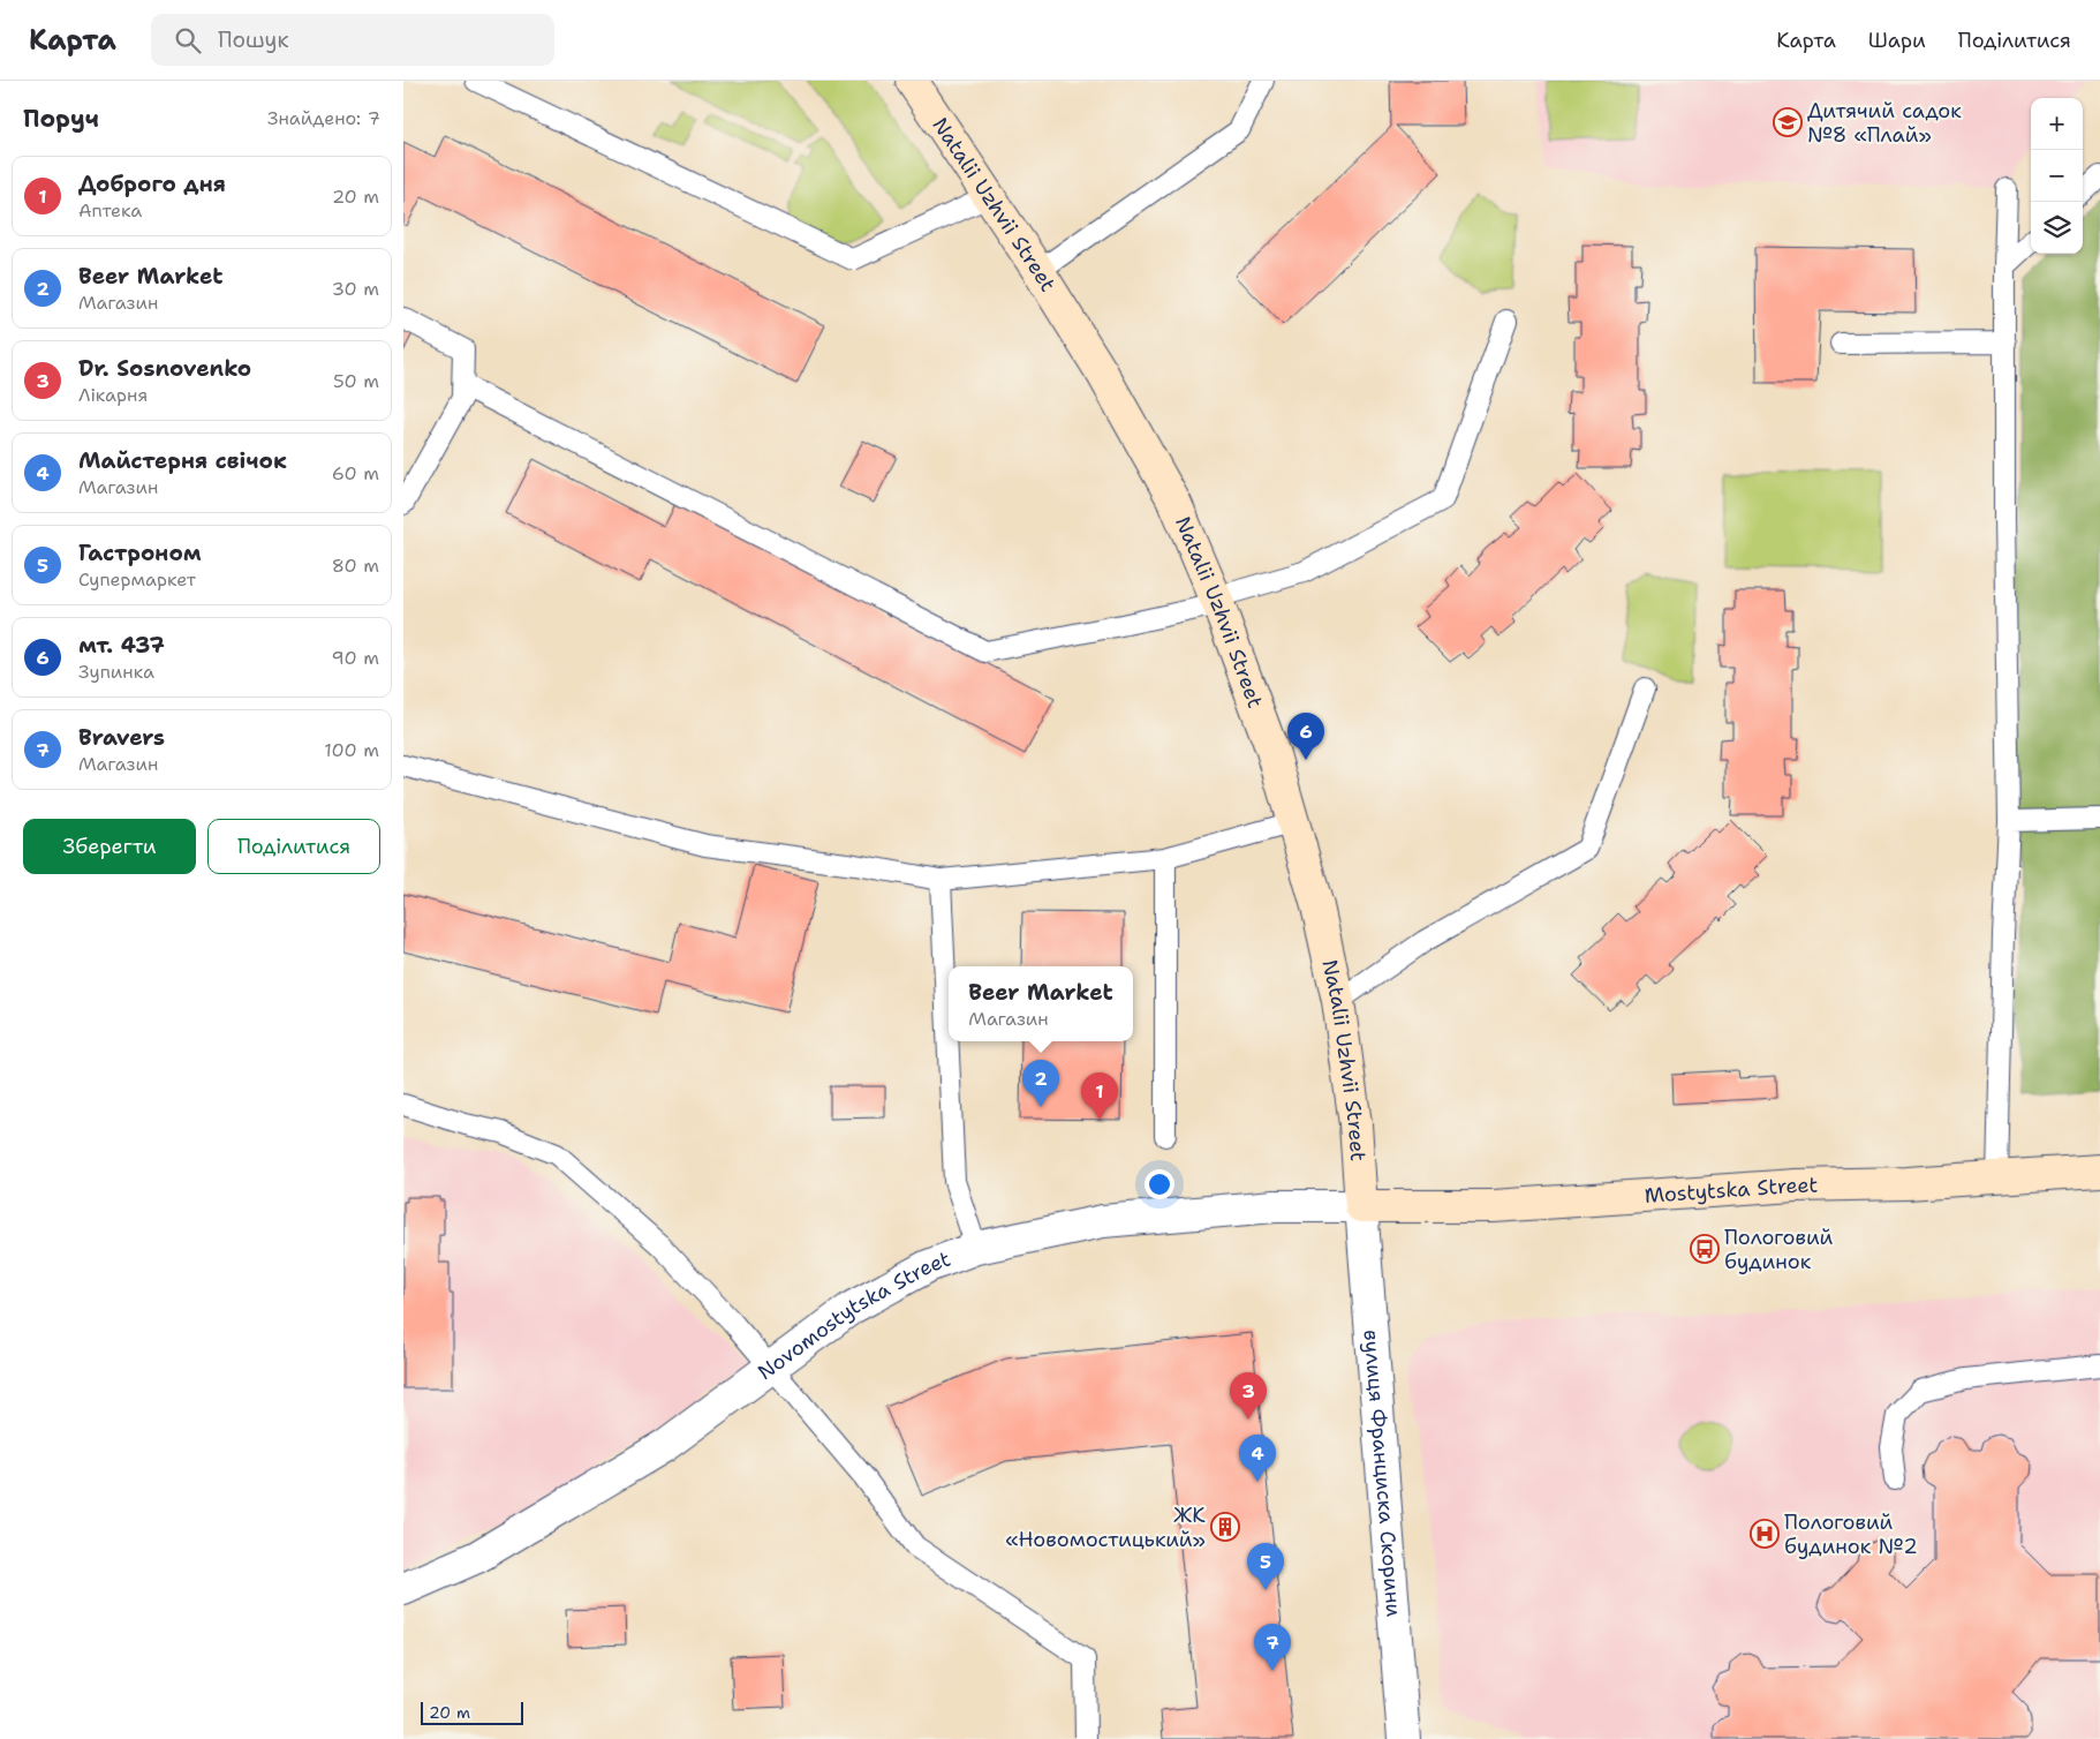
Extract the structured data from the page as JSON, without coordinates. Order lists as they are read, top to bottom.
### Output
{
  "streets": {
    "street": [
      "Natalii Uzhvii Street",
      "Mostytska Street",
      "Novomostytska Street",
      "вулиця Франциска Скорини"
    ]
  },
  "crossings": [
    ["Natalii Uzhvii Street", "Mostytska Street"],
    ["Natalii Uzhvii Street", "Novomostytska Street"],
    ["Natalii Uzhvii Street", "вулиця Франциска Скорини"],
    ["Mostytska Street", "Novomostytska Street"],
    ["Mostytska Street", "вулиця Франциска Скорини"],
    ["Novomostytska Street", "вулиця Франциска Скорини"]
  ],
  "places": {
    "school or university": ["Дитячий садок №8 «Плай»"],
    "bus stop": ["Пологовий будинок"],
    "building": ["ЖК «Новомостицький»"],
    "hospital": ["Пологовий будинок №2"]
  },
  "scale_bar": "20 m",
  "page": {
    "header": "Карта",
    "search": "Пошук",
    "nav": ["Карта", "Шари", "Поділитися"],
    "heading": ["Поруч", "Знайдено: 7"],
    "map_buttons": ["+", "−"],
    "list": [
      {
        "mark": "1",
        "name": "Доброго дня",
        "note": "Аптека",
        "value": "20 m"
      },
      {
        "mark": "2",
        "name": "Beer Market",
        "note": "Магазин",
        "value": "30 m"
      },
      {
        "mark": "3",
        "name": "Dr. Sosnovenko",
        "note": "Лікарня",
        "value": "50 m"
      },
      {
        "mark": "4",
        "name": "Майстерня свічок",
        "note": "Магазин",
        "value": "60 m"
      },
      {
        "mark": "5",
        "name": "Гастроном",
        "note": "Супермаркет",
        "value": "80 m"
      },
      {
        "mark": "6",
        "name": "мт. 437",
        "note": "Зупинка",
        "value": "90 m"
      },
      {
        "mark": "7",
        "name": "Bravers",
        "note": "Магазин",
        "value": "100 m"
      }
    ],
    "pins": [
      "6",
      "2",
      "1",
      "3",
      "4",
      "5",
      "7"
    ],
    "buttons": ["Зберегти", "Поділитися"],
    "popup": ["Beer Market", "Магазин"],
    "scale": "20 m"
  }
}
